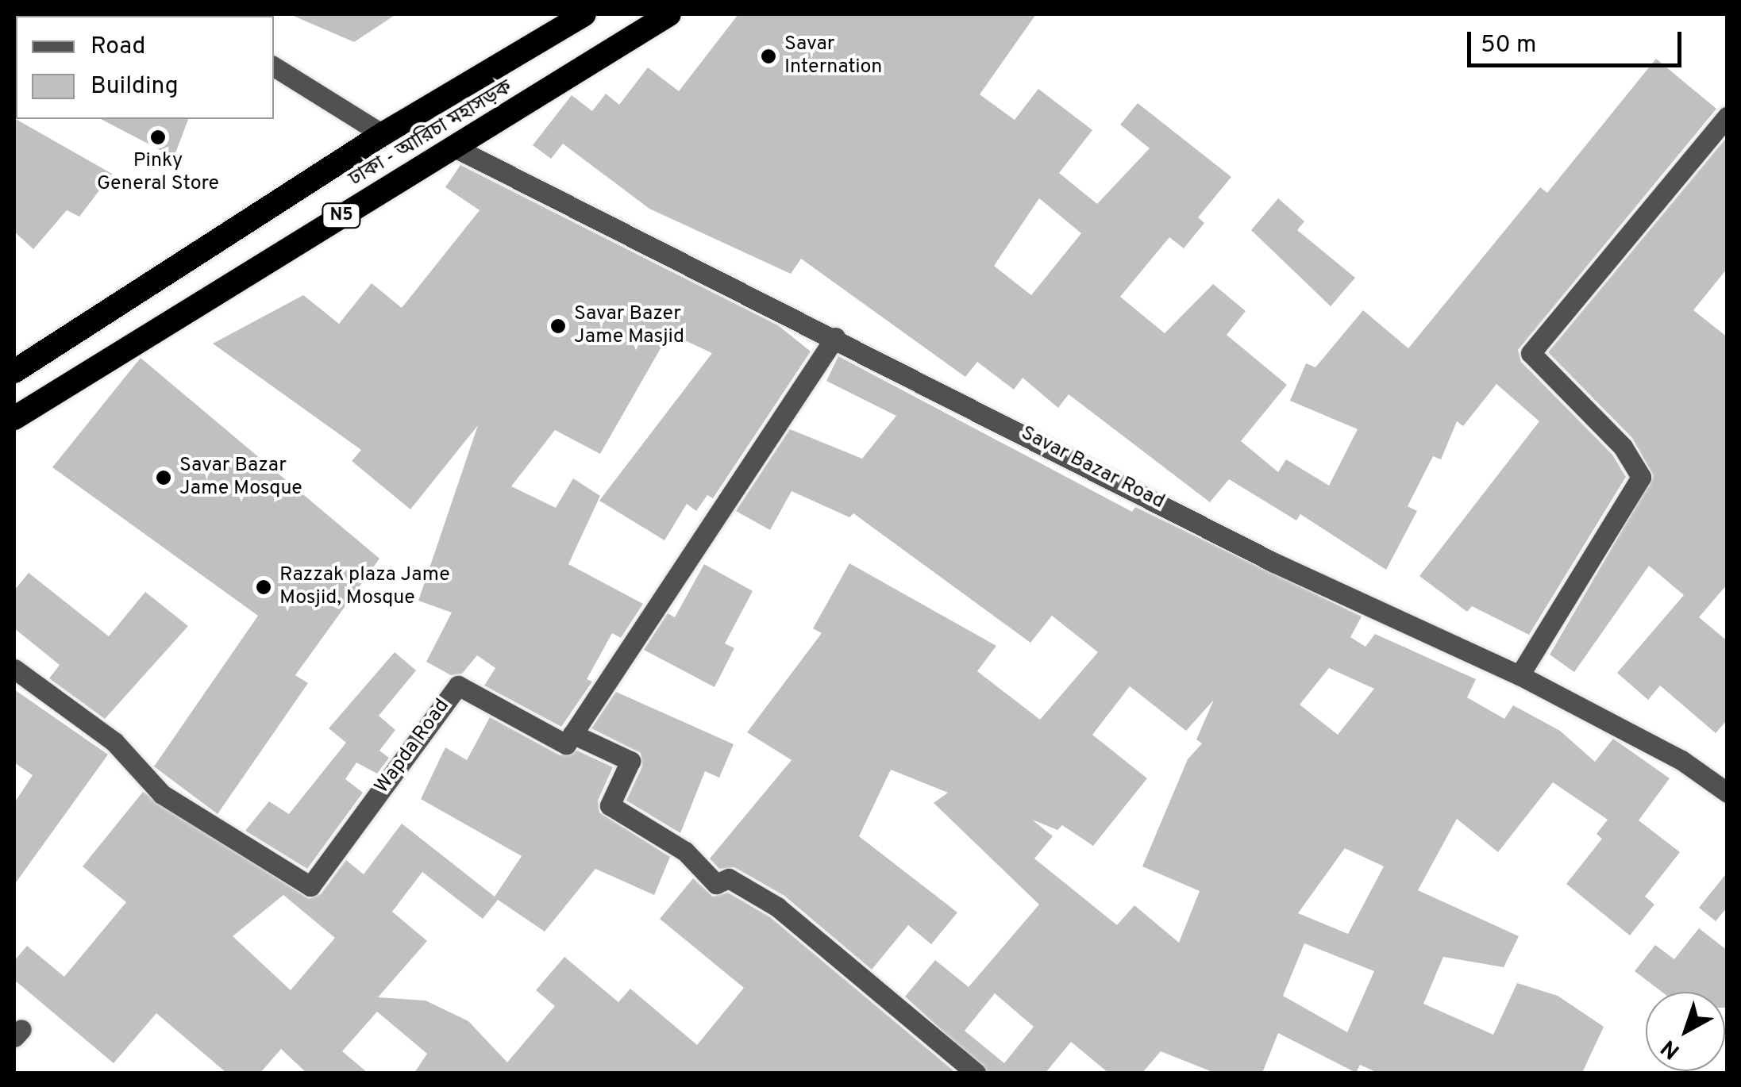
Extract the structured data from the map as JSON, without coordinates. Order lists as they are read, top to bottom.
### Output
{
  "streets": {
    "highway": ["ঢাকা - আরিচা মহাসড়ক", "N5"],
    "street": ["Savar Bazar Road", "Wapda Road"]
  },
  "crossings": [
    ["ঢাকা - আরিচা মহাসড়ক", "Savar Bazar Road"]
  ],
  "places": [
    "Savar Internation",
    "Pinky General Store",
    "Savar Bazer Jame Masjid",
    "Savar Bazar Jame Mosque",
    "Razzak plaza Jame Mosjid, Mosque"
  ],
  "legend": ["Road", "Building"],
  "scale_bar": "50 m",
  "north": "bottom left"
}
